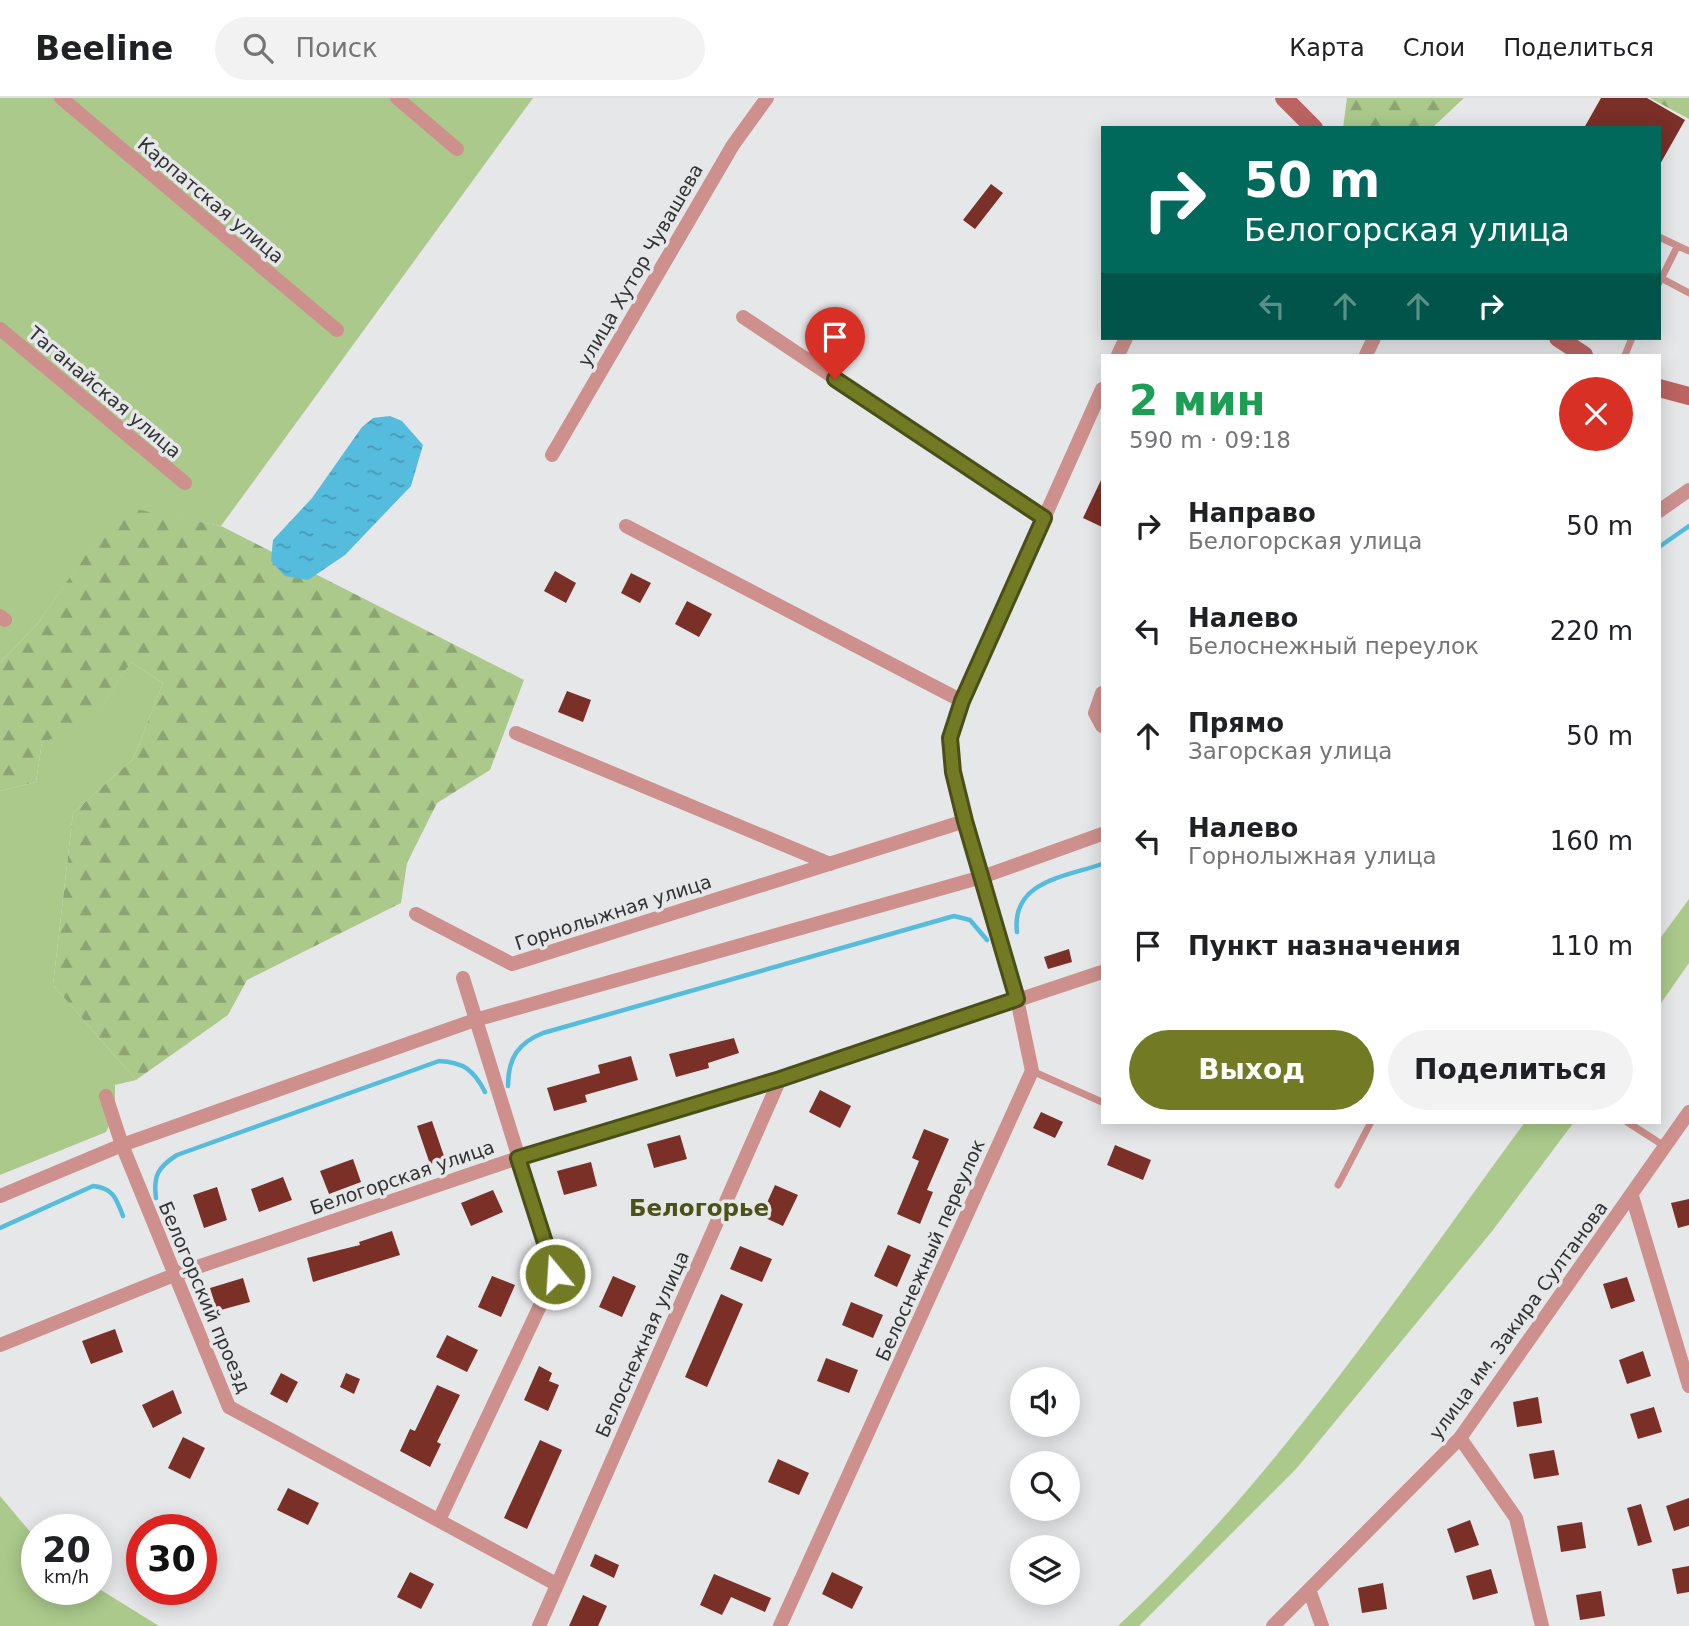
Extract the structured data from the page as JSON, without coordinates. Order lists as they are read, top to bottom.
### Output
{
  "streets": {
    "street": [
      "Карпатская улица",
      "улица Хутор Чувашева",
      "Таганайская улица",
      "Горнолыжная улица",
      "Белогорская улица",
      "Белоснежный переулок",
      "Белогорский проезд",
      "улица им. Закира Султанова",
      "Белоснежная улица"
    ]
  },
  "crossings": [
    ["Белогорская улица", "Белогорский проезд"],
    ["Белогорская улица", "Белоснежная улица"],
    ["Белогорский проезд", "Белоснежная улица"]
  ],
  "districts": ["Белогорье"],
  "page": {
    "header": "Beeline",
    "search": "Поиск",
    "nav": ["Карта", "Слои", "Поделиться"],
    "turn": ["50 m", "Белогорская улица"],
    "heading": ["2 мин", "590 m · 09:18"],
    "list": [
      {
        "name": "Направо",
        "note": "Белогорская улица",
        "value": "50 m"
      },
      {
        "name": "Налево",
        "note": "Белоснежный переулок",
        "value": "220 m"
      },
      {
        "name": "Прямо",
        "note": "Загорская улица",
        "value": "50 m"
      },
      {
        "name": "Налево",
        "note": "Горнолыжная улица",
        "value": "160 m"
      },
      {
        "name": "Пункт назначения",
        "value": "110 m"
      }
    ],
    "buttons": ["Выход", "Поделиться"],
    "speed": "20 km/h",
    "limit": "30"
  }
}
